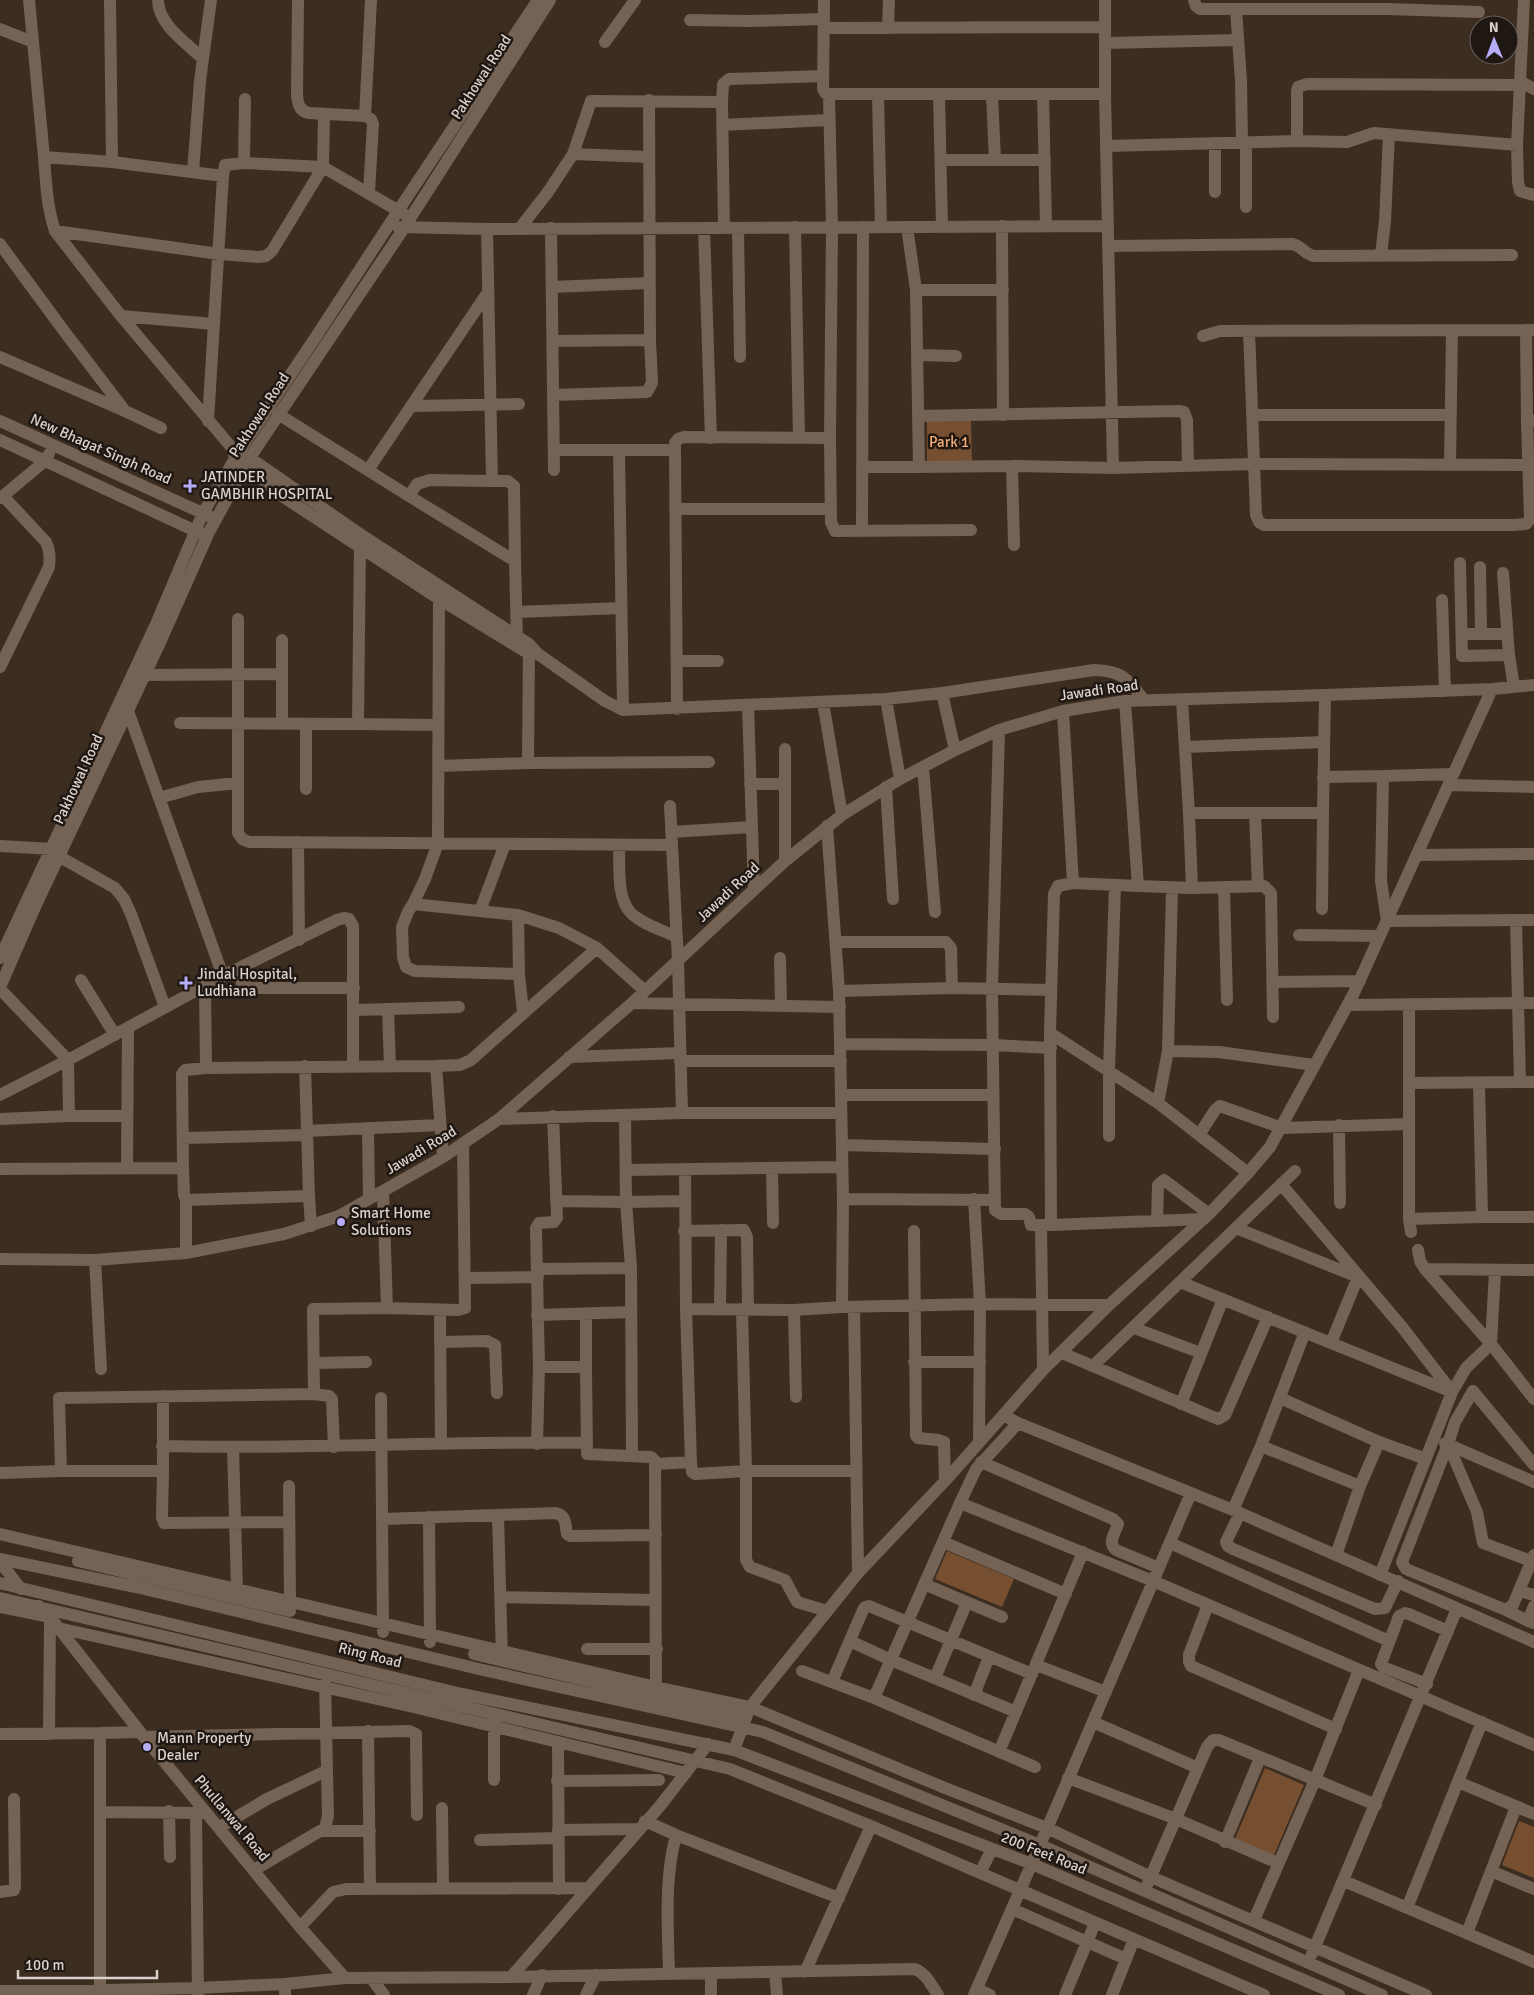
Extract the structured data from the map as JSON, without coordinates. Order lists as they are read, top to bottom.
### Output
{
  "streets": {
    "street": [
      "Pakhowal Road",
      "New Bhagat Singh Road",
      "Jawadi Road",
      "Ring Road",
      "Phullanwal Road",
      "200 Feet Road"
    ]
  },
  "crossings": [
    ["Pakhowal Road", "New Bhagat Singh Road"],
    ["Ring Road", "Phullanwal Road"],
    ["Ring Road", "200 Feet Road"]
  ],
  "parks": ["Park 1"],
  "places": {
    "health": ["JATINDER GAMBHIR HOSPITAL", "Jindal Hospital, Ludhiana"],
    "other": ["Smart Home Solutions", "Mann Property Dealer"]
  },
  "scale_bar": "100 m",
  "north": "top"
}
